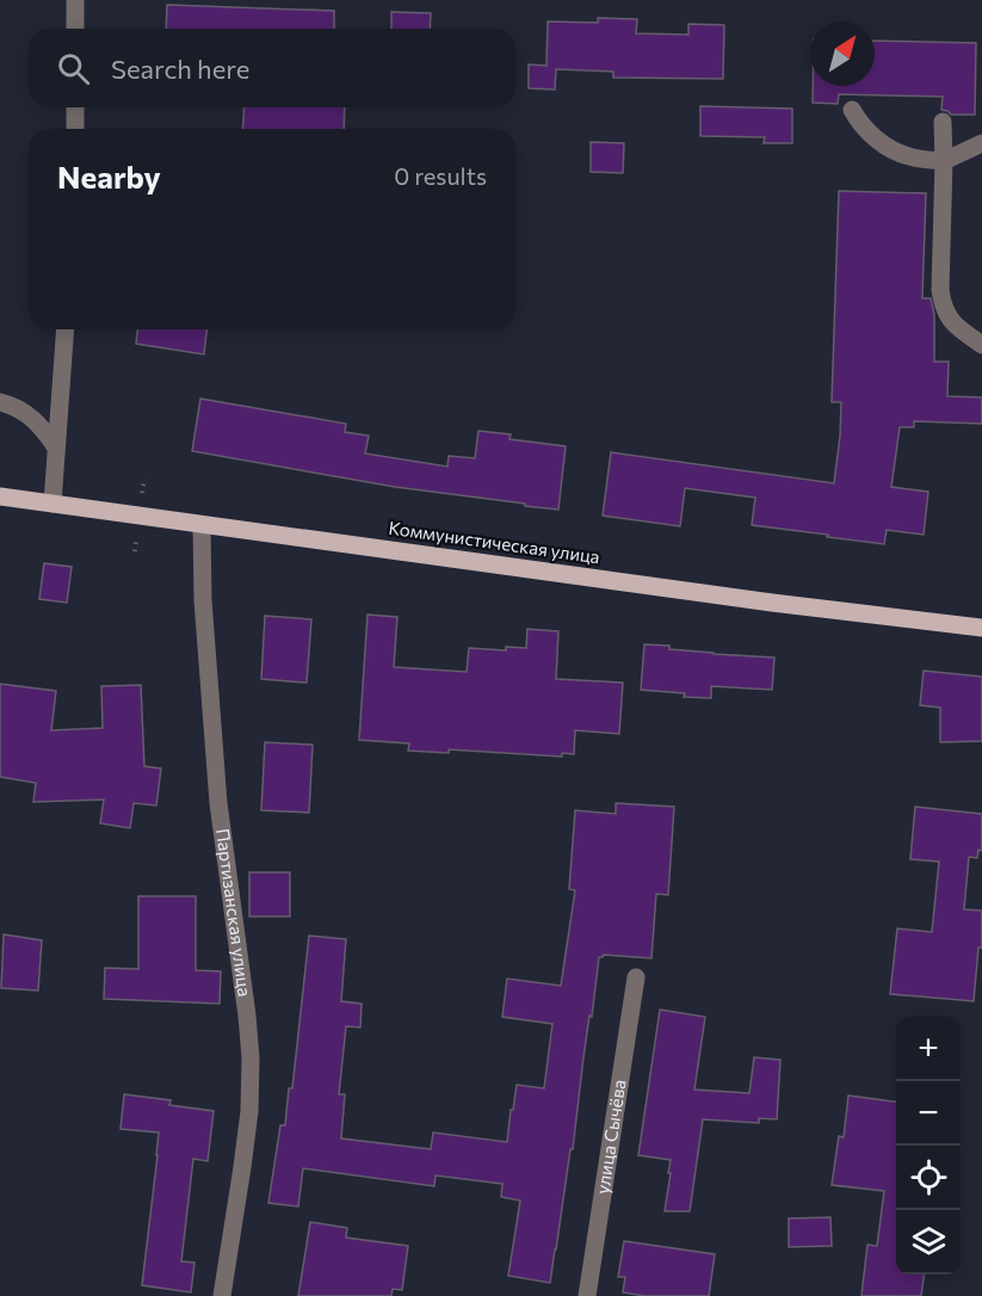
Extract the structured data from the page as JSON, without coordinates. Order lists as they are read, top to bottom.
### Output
{
  "streets": {
    "main road": ["Коммунистическая улица"],
    "street": ["Партизанская улица", "улица Сычёва"]
  },
  "crossings": [
    ["Коммунистическая улица", "Партизанская улица"]
  ],
  "north": "top right",
  "page": {
    "search": "Search here",
    "heading": ["Nearby", "0 results"],
    "map_buttons": ["+", "−"]
  }
}
